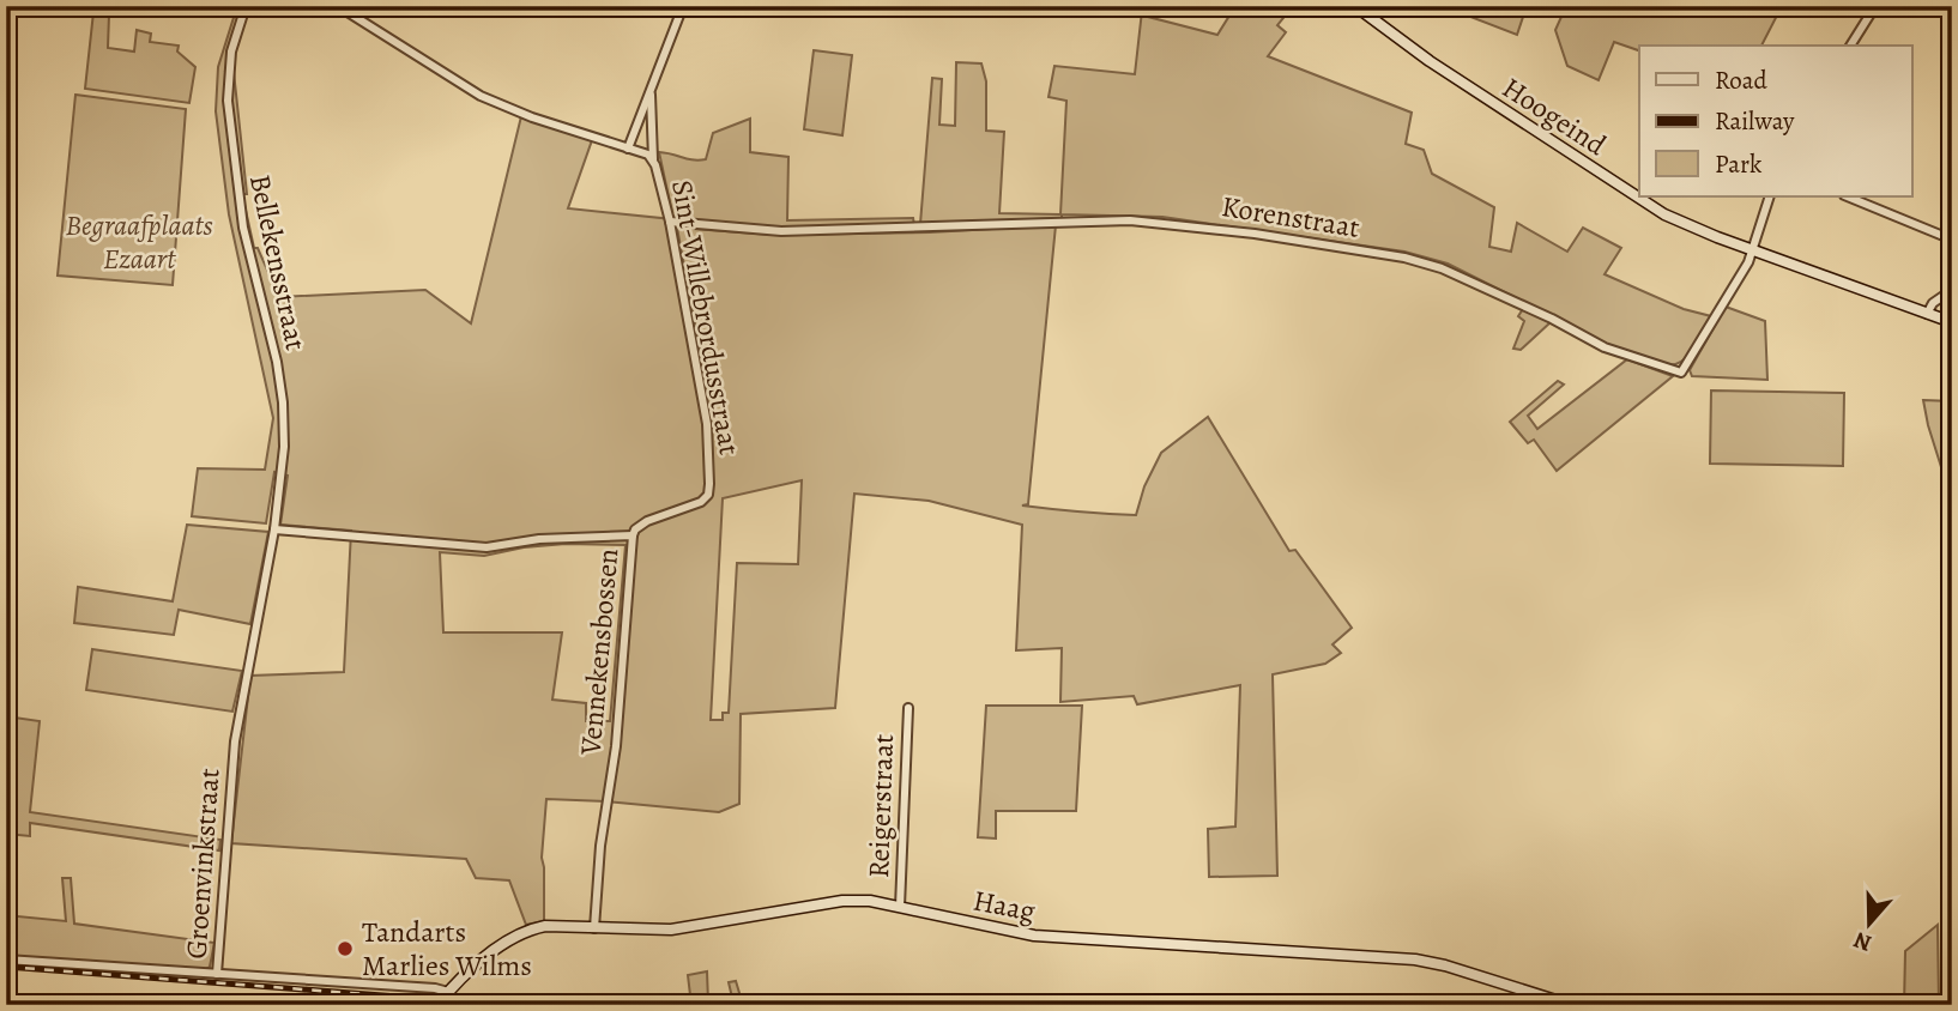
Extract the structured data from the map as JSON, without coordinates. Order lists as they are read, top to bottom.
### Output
{
  "streets": {
    "street": [
      "Hoogeind",
      "Korenstraat",
      "Bellekensstraat",
      "Sint-Willebrordusstraat",
      "Vennekensbossen",
      "Reigerstraat",
      "Groenvinkstraat",
      "Haag"
    ]
  },
  "crossings": [
    ["Hoogeind", "Korenstraat"],
    ["Korenstraat", "Sint-Willebrordusstraat"],
    ["Bellekensstraat", "Vennekensbossen"],
    ["Bellekensstraat", "Groenvinkstraat"],
    ["Sint-Willebrordusstraat", "Vennekensbossen"],
    ["Vennekensbossen", "Groenvinkstraat"],
    ["Vennekensbossen", "Haag"],
    ["Reigerstraat", "Haag"],
    ["Groenvinkstraat", "Haag"]
  ],
  "parks": ["Begraafplaats Ezaart"],
  "places": ["Tandarts Marlies Wilms"],
  "legend": ["Road", "Railway", "Park"],
  "north": "bottom"
}
